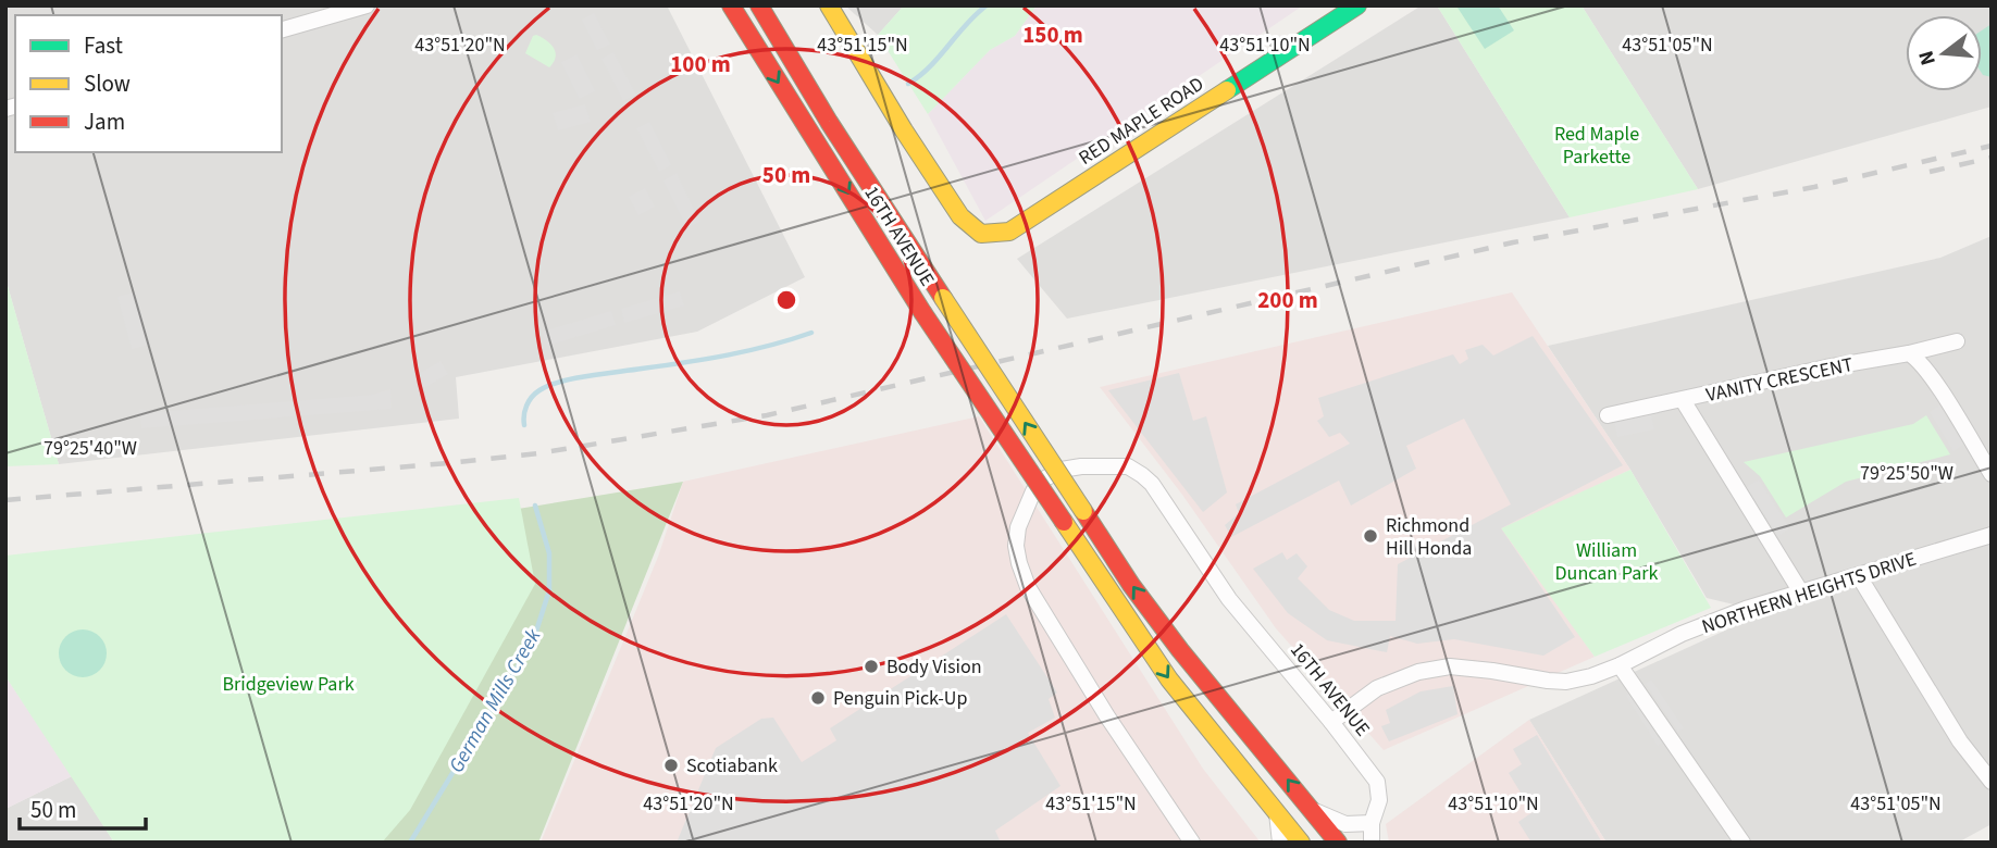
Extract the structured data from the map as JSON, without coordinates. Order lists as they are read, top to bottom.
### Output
{
  "streets": {
    "main road": ["RED MAPLE ROAD", "16TH AVENUE"],
    "street": ["VANITY CRESCENT", "NORTHERN HEIGHTS DRIVE"]
  },
  "crossings": [
    ["16TH AVENUE", "NORTHERN HEIGHTS DRIVE"],
    ["VANITY CRESCENT", "NORTHERN HEIGHTS DRIVE"]
  ],
  "water": ["German Mills Creek"],
  "parks": ["Red Maple Parkette", "William Duncan Park", "Bridgeview Park"],
  "places": [
    "Richmond Hill Honda",
    "Body Vision",
    "Penguin Pick-Up",
    "Scotiabank"
  ],
  "legend": ["Fast", "Slow", "Jam"],
  "scale_bar": "50 m",
  "north": "left",
  "coordinates": [
    "43°51'20\"N",
    "43°51'15\"N",
    "43°51'10\"N",
    "43°51'05\"N",
    "79°25'40\"W",
    "79°25'50\"W"
  ],
  "rings": [
    "150 m",
    "100 m",
    "50 m",
    "200 m"
  ]
}
